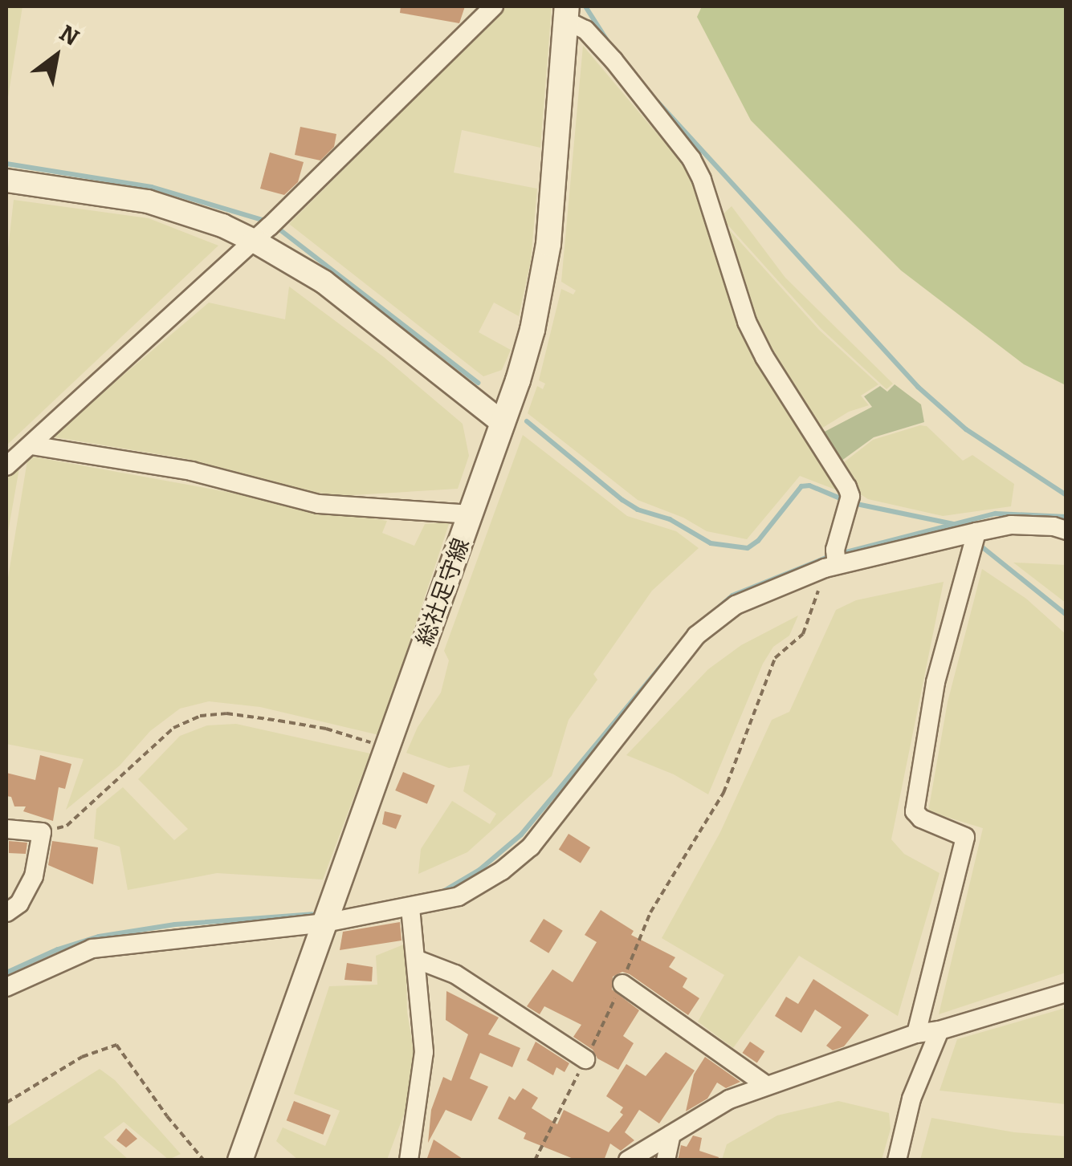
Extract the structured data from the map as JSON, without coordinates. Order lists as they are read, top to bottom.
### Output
{
  "streets": {
    "main road": ["総社足守線"]
  },
  "north": "top right"
}
